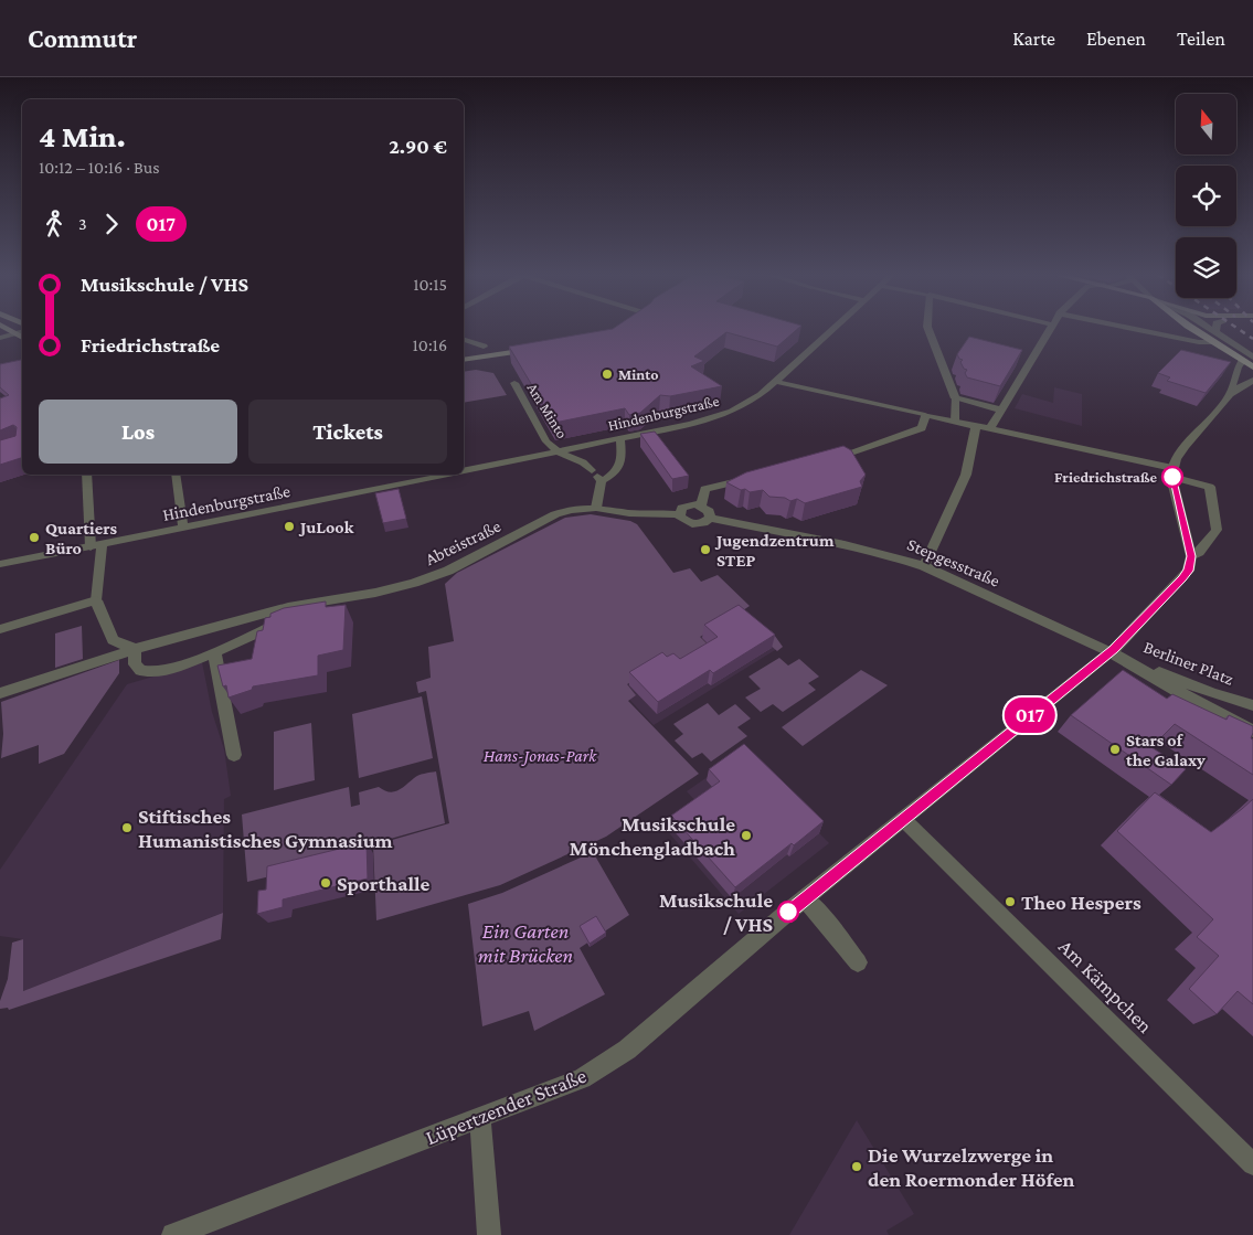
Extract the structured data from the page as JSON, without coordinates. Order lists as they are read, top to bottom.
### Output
{
  "streets": {
    "street": [
      "Am Minto",
      "Hindenburgstraße",
      "Abteistraße",
      "Stepgesstraße",
      "Berliner Platz",
      "Am Kämpchen",
      "Lüpertzender Straße"
    ]
  },
  "crossings": [
    ["Am Minto", "Hindenburgstraße"],
    ["Stepgesstraße", "Berliner Platz"],
    ["Stepgesstraße", "Lüpertzender Straße"],
    ["Berliner Platz", "Lüpertzender Straße"],
    ["Am Kämpchen", "Lüpertzender Straße"]
  ],
  "parks": ["Hans-Jonas-Park", "Ein Garten mit Brücken"],
  "places": [
    "Minto",
    "Friedrichstraße",
    "JuLook",
    "Quartiers Büro",
    "Jugendzentrum STEP",
    "Stars of the Galaxy",
    "Stiftisches Humanistisches Gymnasium",
    "Musikschule Mönchengladbach",
    "Sporthalle",
    "Theo Hespers",
    "Musikschule / VHS",
    "Die Wurzelzwerge in den Roermonder Höfen"
  ],
  "lines": ["bus line 017"],
  "north": "top",
  "page": {
    "header": "Commutr",
    "nav": ["Karte", "Ebenen", "Teilen"],
    "on_map": "017",
    "heading": ["4 Min.", "10:12 – 10:16 · Bus", "2.90 €"],
    "legs": ["3", "017"],
    "list": [
      {
        "name": "Musikschule / VHS",
        "value": "10:15"
      },
      {
        "name": "Friedrichstraße",
        "value": "10:16"
      }
    ],
    "buttons": ["Los", "Tickets"]
  }
}
